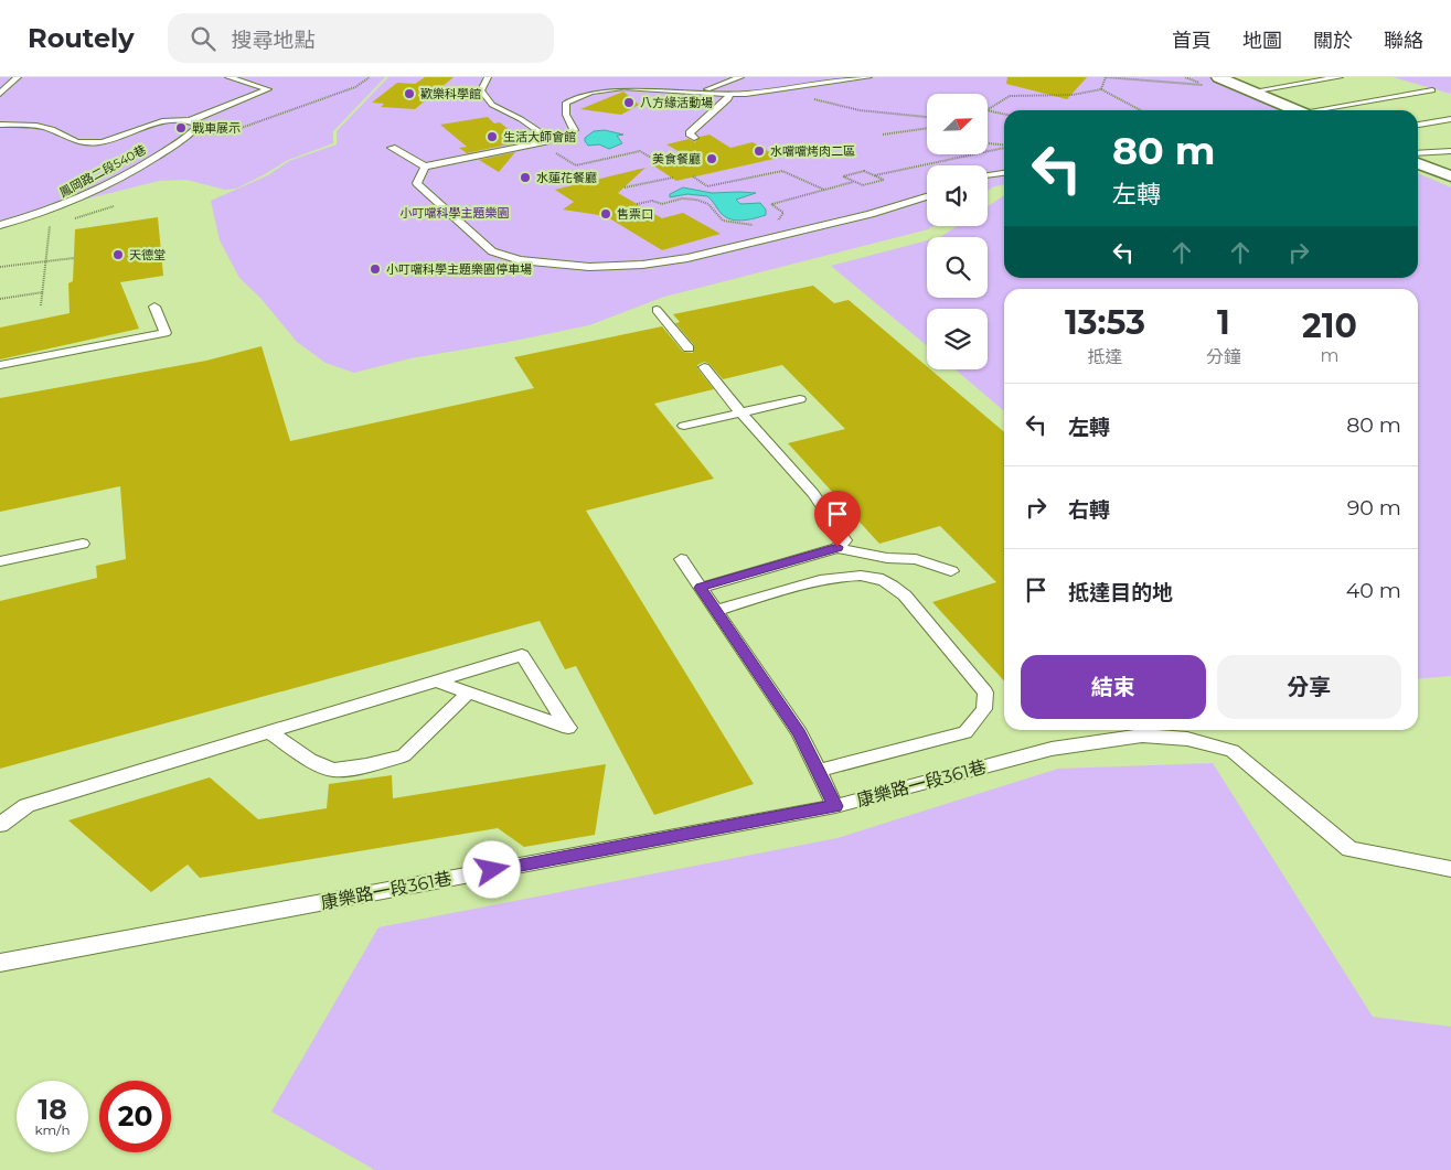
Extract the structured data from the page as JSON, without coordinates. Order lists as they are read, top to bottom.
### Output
{
  "streets": {
    "lane": ["鳳岡路二段540巷", "康樂路一段361巷"]
  },
  "parks": ["小叮噹科學主題樂園"],
  "places": [
    "歡樂科學館",
    "八方緣活動場",
    "戰車展示",
    "生活大師會館",
    "水噹噹烤肉二區",
    "美食餐廳",
    "水蓮花餐廳",
    "售票口",
    "天德堂",
    "小叮噹科學主題樂園停車場"
  ],
  "north": "top right",
  "page": {
    "header": "Routely",
    "search": "搜尋地點",
    "nav": [
      "首頁",
      "地圖",
      "關於",
      "聯絡"
    ],
    "turn": ["80 m", "左轉"],
    "eta": [
      "13:53",
      "抵達",
      "1",
      "分鐘",
      "210",
      "m"
    ],
    "list": [
      {
        "name": "左轉",
        "value": "80 m"
      },
      {
        "name": "右轉",
        "value": "90 m"
      },
      {
        "name": "抵達目的地",
        "value": "40 m"
      }
    ],
    "buttons": ["結束", "分享"],
    "speed": "18 km/h",
    "limit": "20"
  }
}
